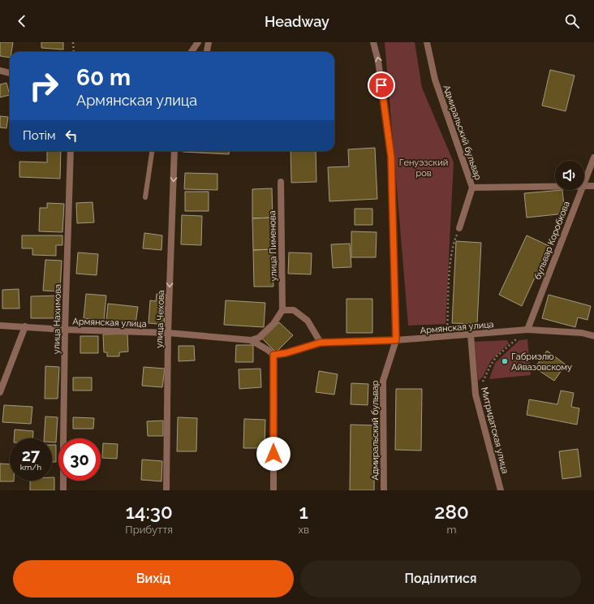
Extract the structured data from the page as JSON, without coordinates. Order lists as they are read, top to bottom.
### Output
{
  "streets": {
    "street": [
      "Адмиральский бульвар",
      "бульвар Коробкова",
      "улица Пименова",
      "улица Нахимова",
      "улица Чехова",
      "Армянская улица",
      "Митридатская улица"
    ]
  },
  "crossings": [
    ["Адмиральский бульвар", "Армянская улица"],
    ["бульвар Коробкова", "Армянская улица"],
    ["улица Нахимова", "Армянская улица"],
    ["улица Чехова", "Армянская улица"],
    ["Армянская улица", "Митридатская улица"]
  ],
  "one_way": ["Адмиральский бульвар", "улица Чехова"],
  "parks": ["Генуэзский ров"],
  "places": ["Габриэлю Айвазовскому"],
  "page": {
    "header": "Headway",
    "turn": ["60 m", "Армянская улица"],
    "then": "Потім",
    "speed": "27 km/h",
    "limit": "30",
    "eta": [
      "14:30",
      "Прибуття",
      "1",
      "хв",
      "280",
      "m"
    ],
    "buttons": ["Вихід", "Поділитися"]
  }
}
